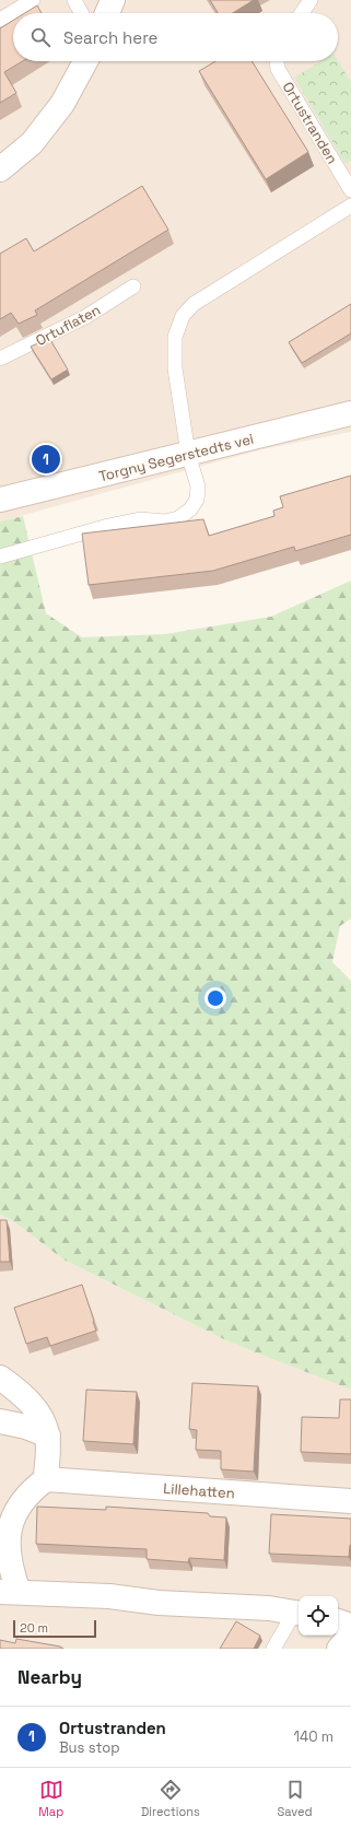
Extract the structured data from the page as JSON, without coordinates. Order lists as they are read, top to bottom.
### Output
{
  "streets": {
    "street": ["Torgny Segerstedts vei", "Lillehatten"],
    "lane": ["Ortustranden", "Ortuflaten"]
  },
  "scale_bar": "20 m",
  "page": {
    "search": "Search here",
    "pins": "1",
    "scale": "20 m",
    "heading": "Nearby",
    "list": [
      {
        "mark": "1",
        "name": "Ortustranden",
        "note": "Bus stop",
        "value": "140 m"
      }
    ],
    "nav": ["Map", "Directions", "Saved"]
  }
}
